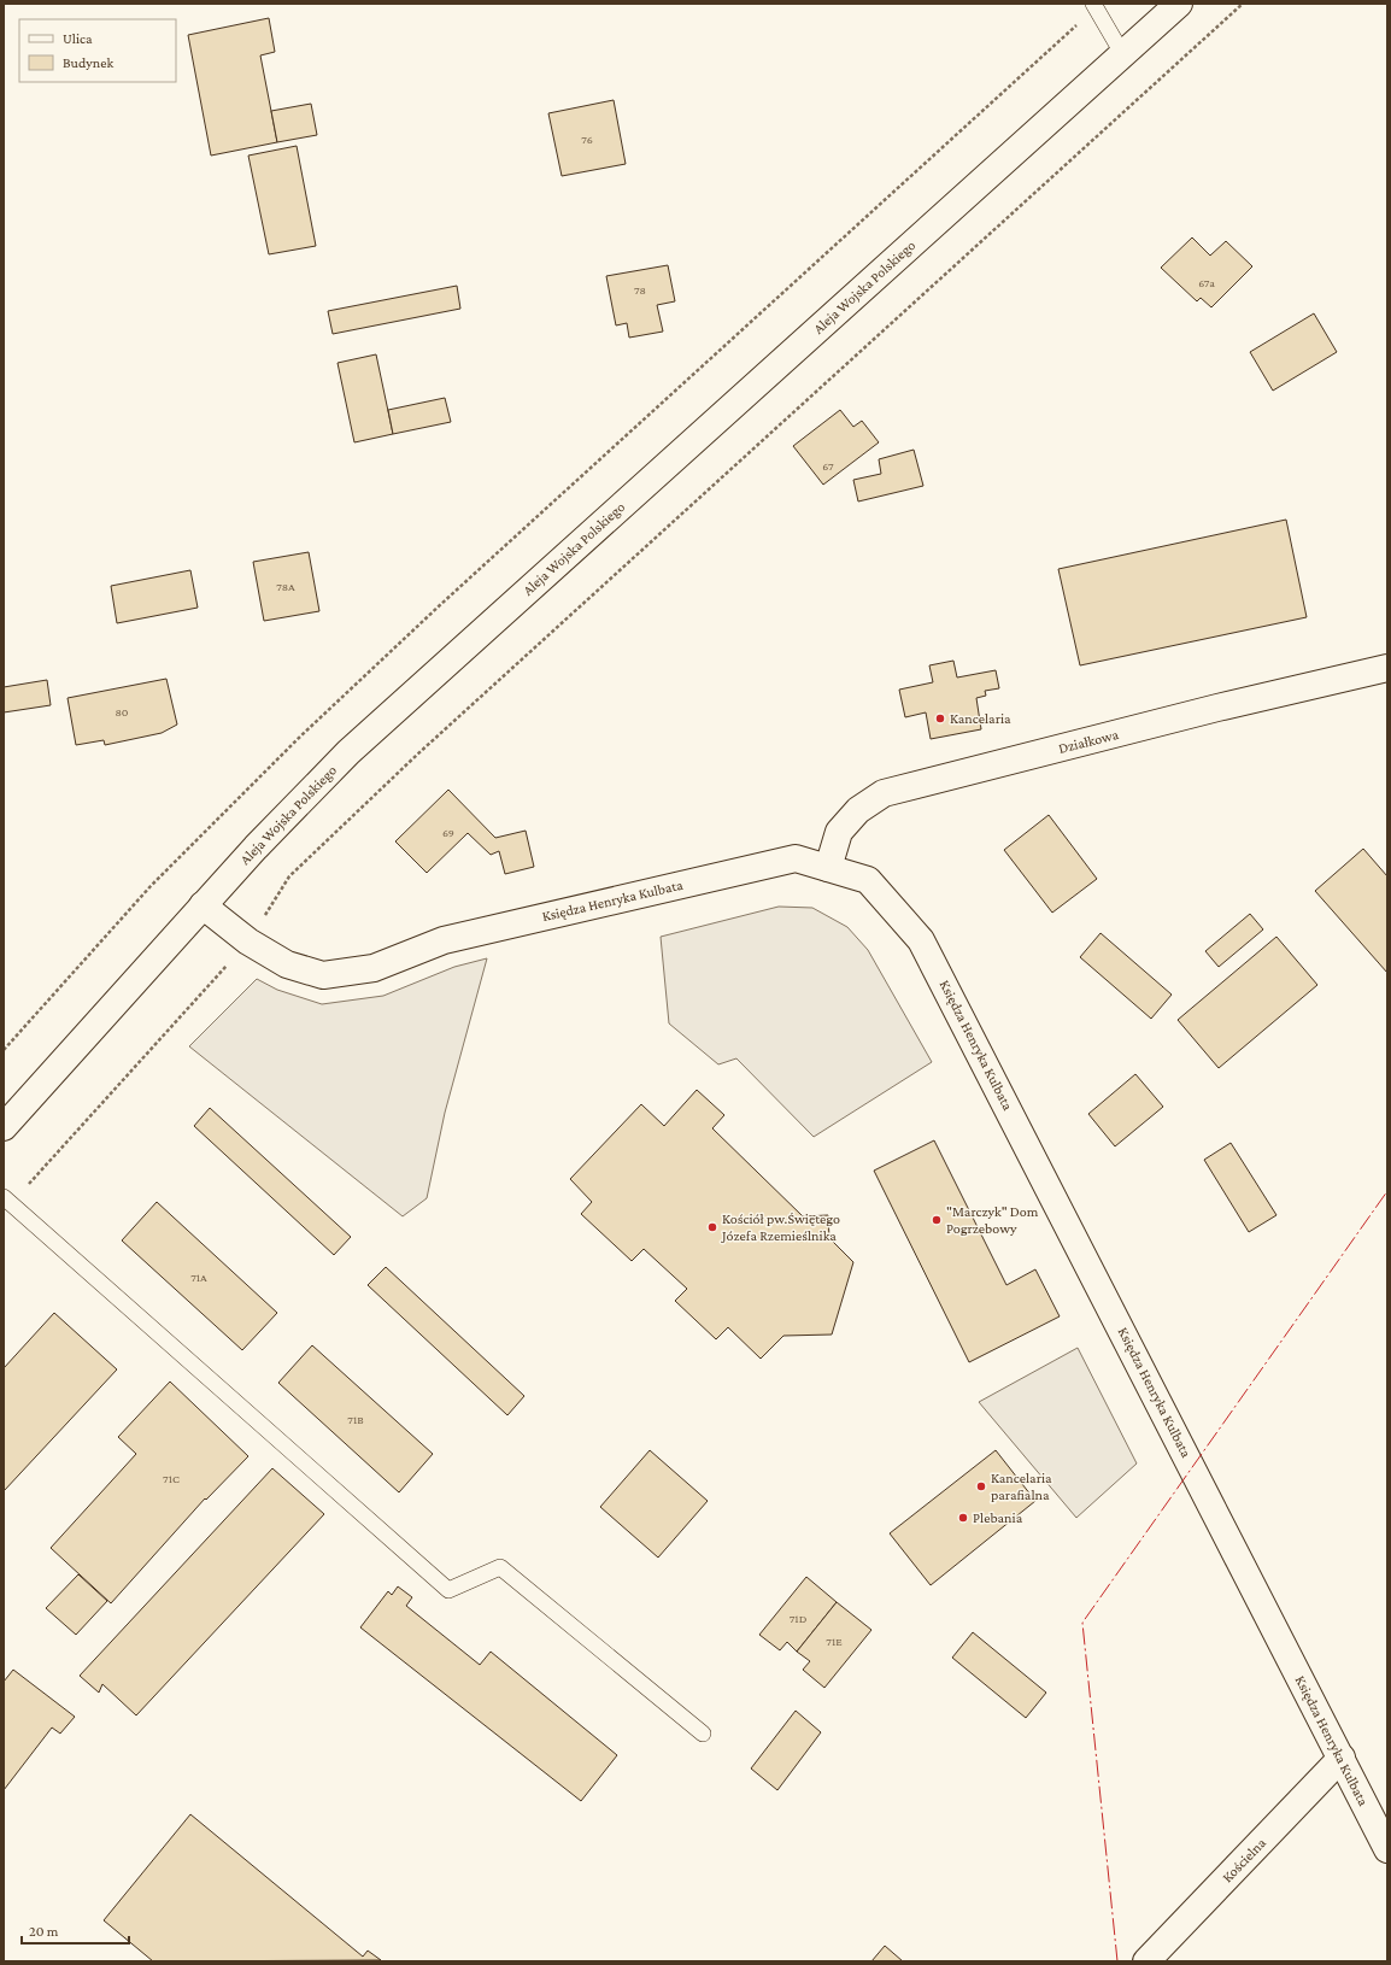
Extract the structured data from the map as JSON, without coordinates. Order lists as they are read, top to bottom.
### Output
{
  "streets": {
    "street": [
      "Aleja Wojska Polskiego",
      "Działkowa",
      "Księdza Henryka Kulbata",
      "Kościelna"
    ]
  },
  "crossings": [
    ["Aleja Wojska Polskiego", "Księdza Henryka Kulbata"],
    ["Działkowa", "Księdza Henryka Kulbata"],
    ["Księdza Henryka Kulbata", "Kościelna"]
  ],
  "places": [
    "Kancelaria",
    "\"Marczyk\" Dom Pogrzebowy",
    "Kościół pw.Świętego Józefa Rzemieślnika",
    "Kancelaria parafialna",
    "Plebania"
  ],
  "house_numbers": [
    "76",
    "67a",
    "78",
    "67",
    "78A",
    "80",
    "69",
    "71A",
    "71B",
    "71C",
    "71D",
    "71E"
  ],
  "legend": ["Ulica", "Budynek"],
  "scale_bar": "20 m"
}
